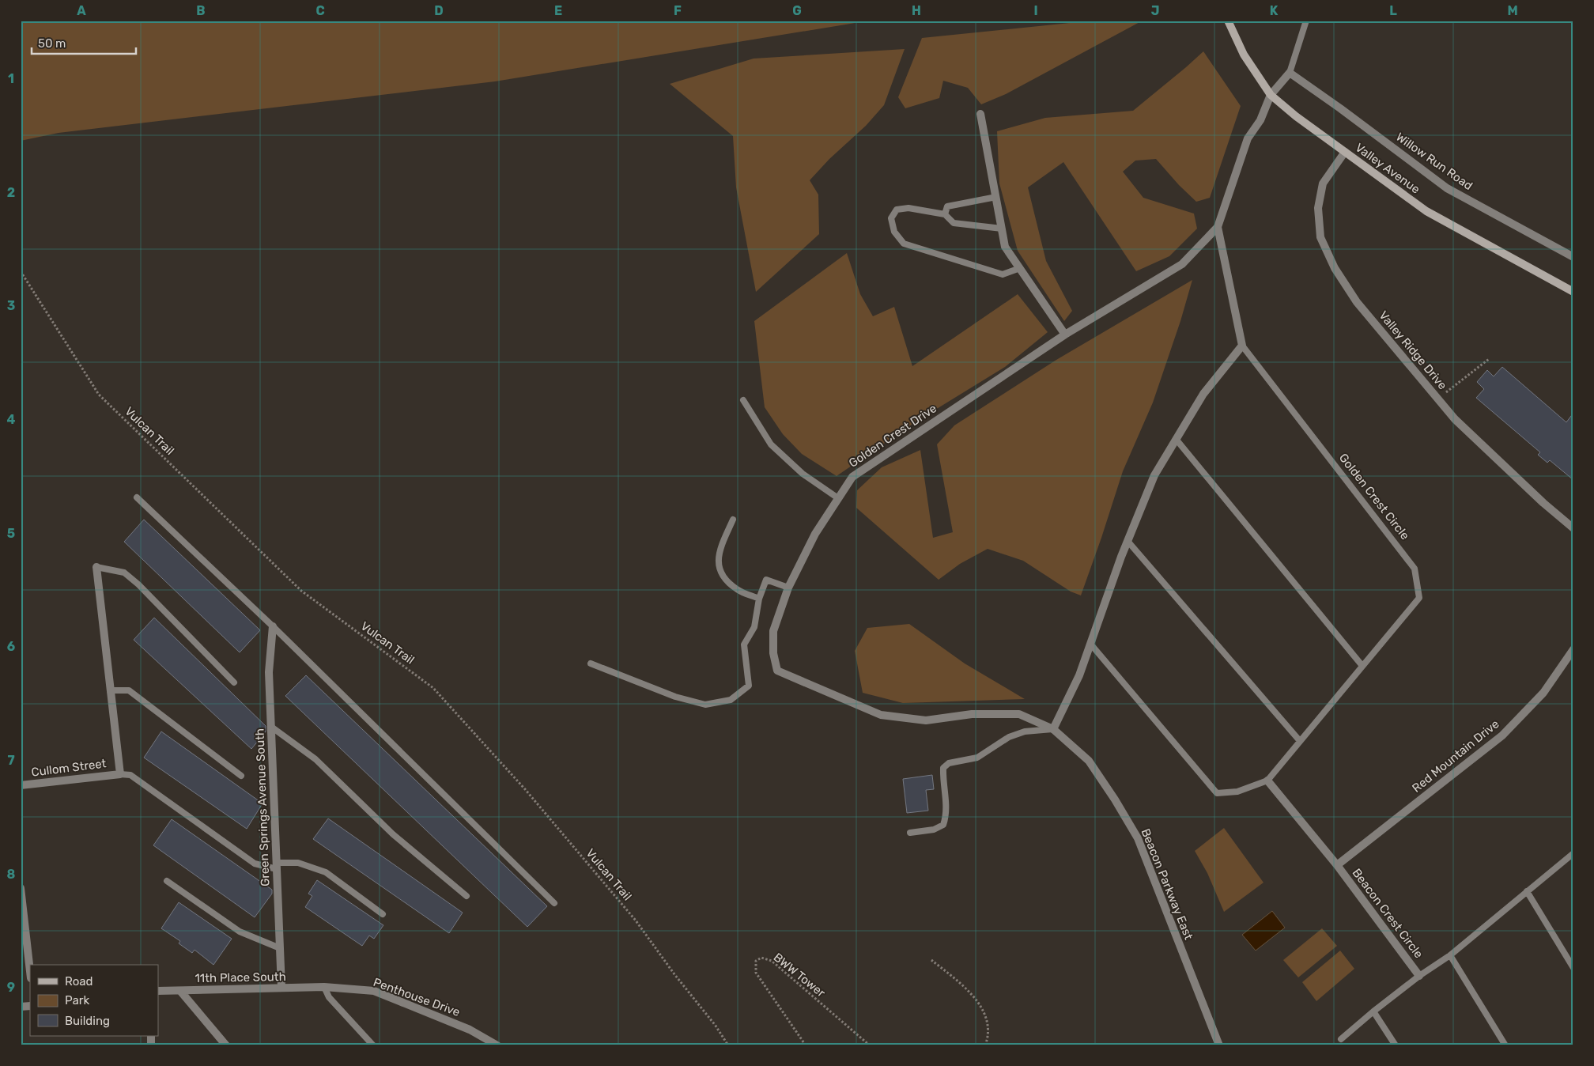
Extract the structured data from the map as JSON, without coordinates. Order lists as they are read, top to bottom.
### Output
{
  "streets": {
    "main road": ["Valley Avenue"],
    "street": [
      "Willow Run Road",
      "Valley Ridge Drive",
      "Golden Crest Drive",
      "Golden Crest Circle",
      "Red Mountain Drive",
      "Cullom Street",
      "Green Springs Avenue South",
      "Beacon Parkway East",
      "Beacon Crest Circle",
      "11th Place South",
      "Penthouse Drive"
    ],
    "path": ["Vulcan Trail", "BWW Tower"]
  },
  "crossings": [
    ["Willow Run Road", "Golden Crest Drive"],
    ["Valley Avenue", "Valley Ridge Drive"],
    ["Valley Avenue", "Golden Crest Drive"],
    ["Golden Crest Drive", "Golden Crest Circle"],
    ["Golden Crest Drive", "Beacon Parkway East"],
    ["Red Mountain Drive", "Beacon Crest Circle"],
    ["Green Springs Avenue South", "11th Place South"],
    ["11th Place South", "Penthouse Drive"]
  ],
  "legend": ["Road", "Park", "Building"],
  "scale_bar": "50 m",
  "grid": {
    "columns": [
      "A",
      "B",
      "C",
      "D",
      "E",
      "F",
      "G",
      "H",
      "I",
      "J",
      "K",
      "L",
      "M"
    ],
    "rows": [
      "1",
      "2",
      "3",
      "4",
      "5",
      "6",
      "7",
      "8",
      "9"
    ]
  }
}
